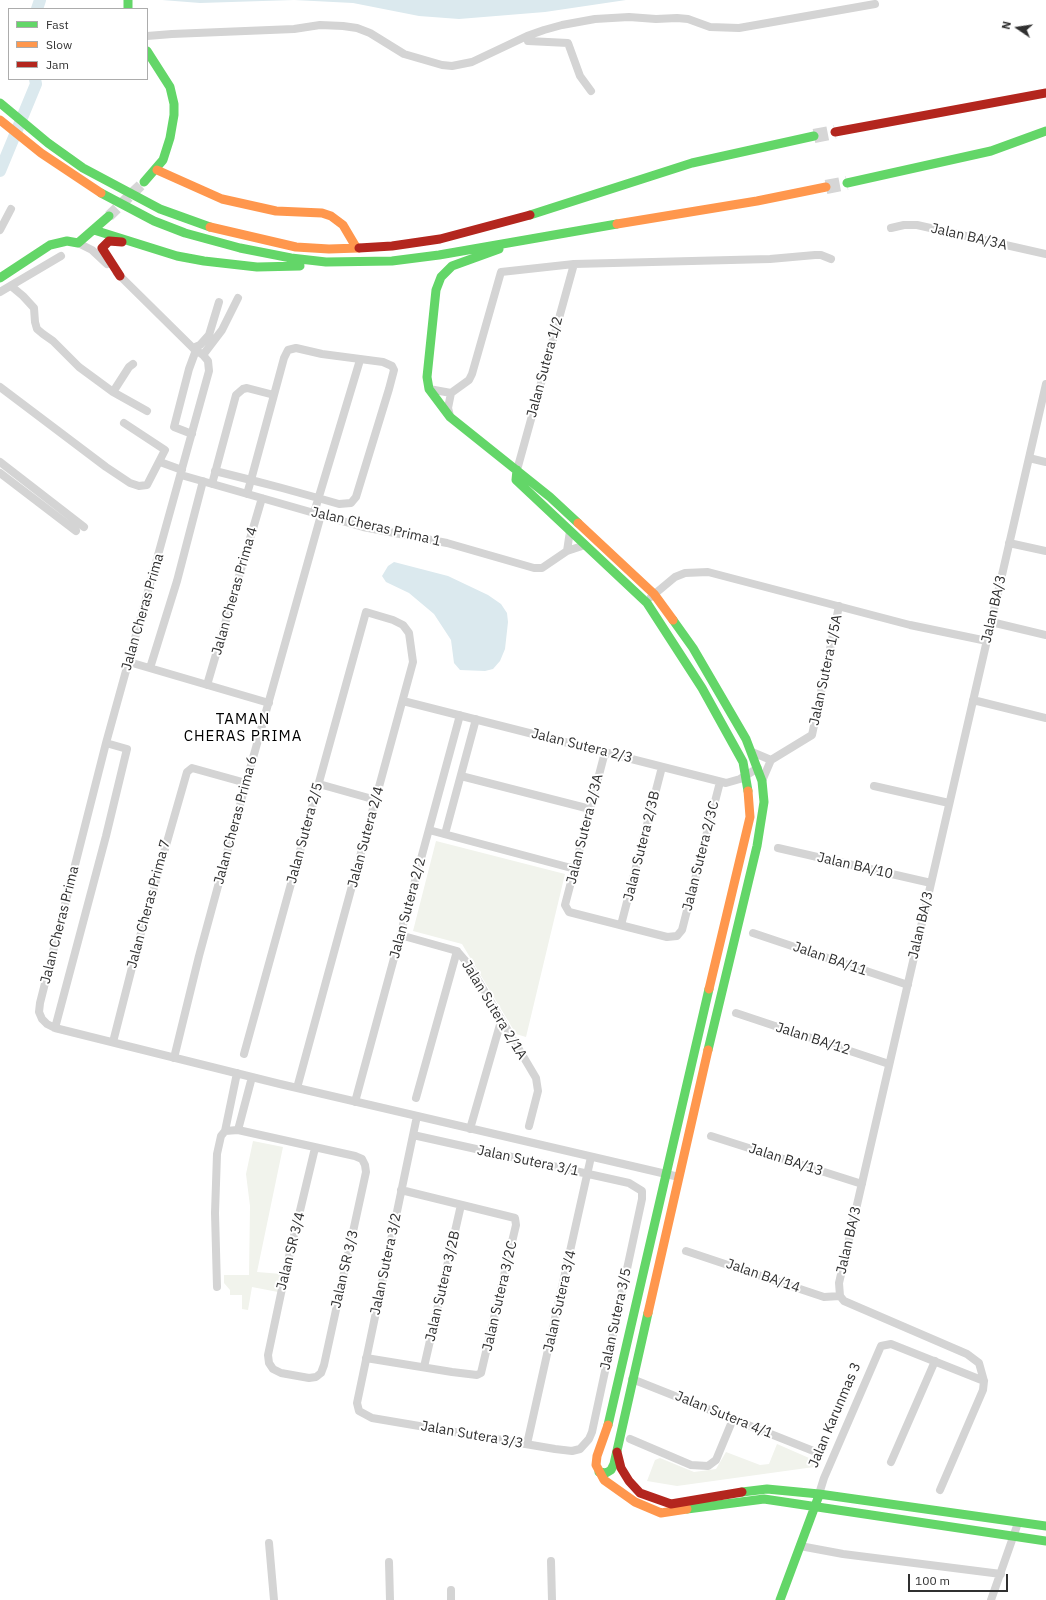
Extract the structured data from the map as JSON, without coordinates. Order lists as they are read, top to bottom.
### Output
{
  "streets": {
    "main road": ["Jalan Karunmas 3"],
    "street": [
      "Jalan BA/3A",
      "Jalan Sutera 1/2",
      "Jalan Cheras Prima 1",
      "Jalan Cheras Prima 4",
      "Jalan BA/3",
      "Jalan Cheras Prima",
      "Jalan Sutera 1/5A",
      "Jalan Sutera 2/3",
      "Jalan Cheras Prima 6",
      "Jalan Sutera 2/3A",
      "Jalan Sutera 2/5",
      "Jalan Sutera 2/4",
      "Jalan Sutera 2/3B",
      "Jalan Sutera 2/3C",
      "Jalan BA/10",
      "Jalan Cheras Prima 7",
      "Jalan Sutera 2/2",
      "Jalan BA/11",
      "Jalan Sutera 2/1A",
      "Jalan BA/12",
      "Jalan BA/13",
      "Jalan Sutera 3/1",
      "Jalan SR 3/4",
      "Jalan Sutera 3/2",
      "Jalan SR 3/3",
      "Jalan BA/14",
      "Jalan Sutera 3/2B",
      "Jalan Sutera 3/2C",
      "Jalan Sutera 3/4",
      "Jalan Sutera 3/5",
      "Jalan Sutera 4/1",
      "Jalan Sutera 3/3"
    ]
  },
  "crossings": [
    ["Jalan Cheras Prima 1", "Jalan Cheras Prima 4"],
    ["Jalan Cheras Prima 1", "Jalan Cheras Prima"],
    ["Jalan Cheras Prima 1", "Jalan Cheras Prima 6"],
    ["Jalan BA/3", "Jalan BA/10"],
    ["Jalan BA/3", "Jalan BA/11"],
    ["Jalan BA/3", "Jalan BA/12"],
    ["Jalan BA/3", "Jalan BA/13"],
    ["Jalan BA/3", "Jalan BA/14"],
    ["Jalan Sutera 2/3", "Jalan Sutera 2/3A"],
    ["Jalan Sutera 2/3", "Jalan Sutera 2/4"],
    ["Jalan Sutera 2/3", "Jalan Sutera 2/3B"],
    ["Jalan Sutera 2/3", "Jalan Sutera 2/3C"],
    ["Jalan Sutera 2/3", "Jalan Sutera 2/2"],
    ["Jalan Cheras Prima 6", "Jalan Cheras Prima 7"],
    ["Jalan Sutera 2/3A", "Jalan Sutera 2/3B"],
    ["Jalan Sutera 2/3A", "Jalan Sutera 2/3C"],
    ["Jalan Sutera 2/5", "Jalan Sutera 2/4"],
    ["Jalan Sutera 2/3B", "Jalan Sutera 2/3C"],
    ["Jalan Sutera 2/2", "Jalan Sutera 2/1A"],
    ["Jalan Sutera 3/1", "Jalan Sutera 3/2"],
    ["Jalan Sutera 3/1", "Jalan Sutera 3/4"],
    ["Jalan Sutera 3/1", "Jalan Sutera 3/5"],
    ["Jalan SR 3/4", "Jalan SR 3/3"],
    ["Jalan Sutera 3/2", "Jalan Sutera 3/3"],
    ["Jalan Sutera 3/2B", "Jalan Sutera 3/2C"],
    ["Jalan Sutera 3/4", "Jalan Sutera 3/3"],
    ["Jalan Sutera 3/5", "Jalan Sutera 3/3"]
  ],
  "districts": ["TAMAN CHERAS PRIMA"],
  "legend": ["Fast", "Slow", "Jam"],
  "scale_bar": "100 m",
  "north": "left"
}
